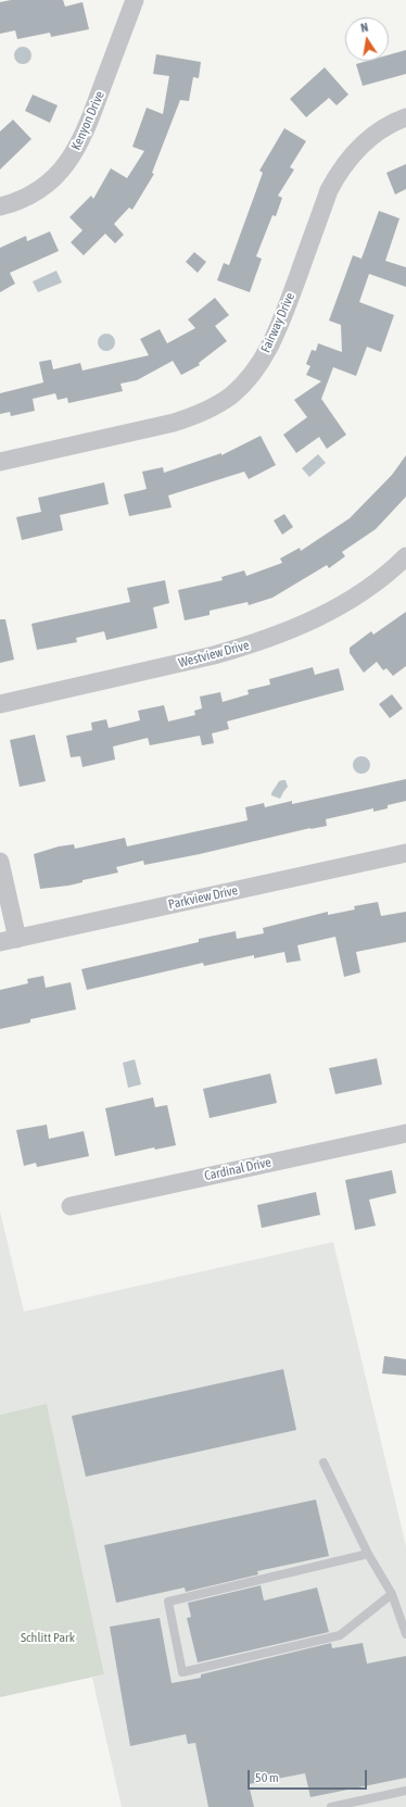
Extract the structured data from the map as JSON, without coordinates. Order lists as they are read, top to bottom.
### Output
{
  "streets": {
    "street": [
      "Kenyon Drive",
      "Fairway Drive",
      "Westview Drive",
      "Parkview Drive",
      "Cardinal Drive"
    ]
  },
  "parks": ["Schlitt Park"],
  "scale_bar": "50 m",
  "north": "top"
}
